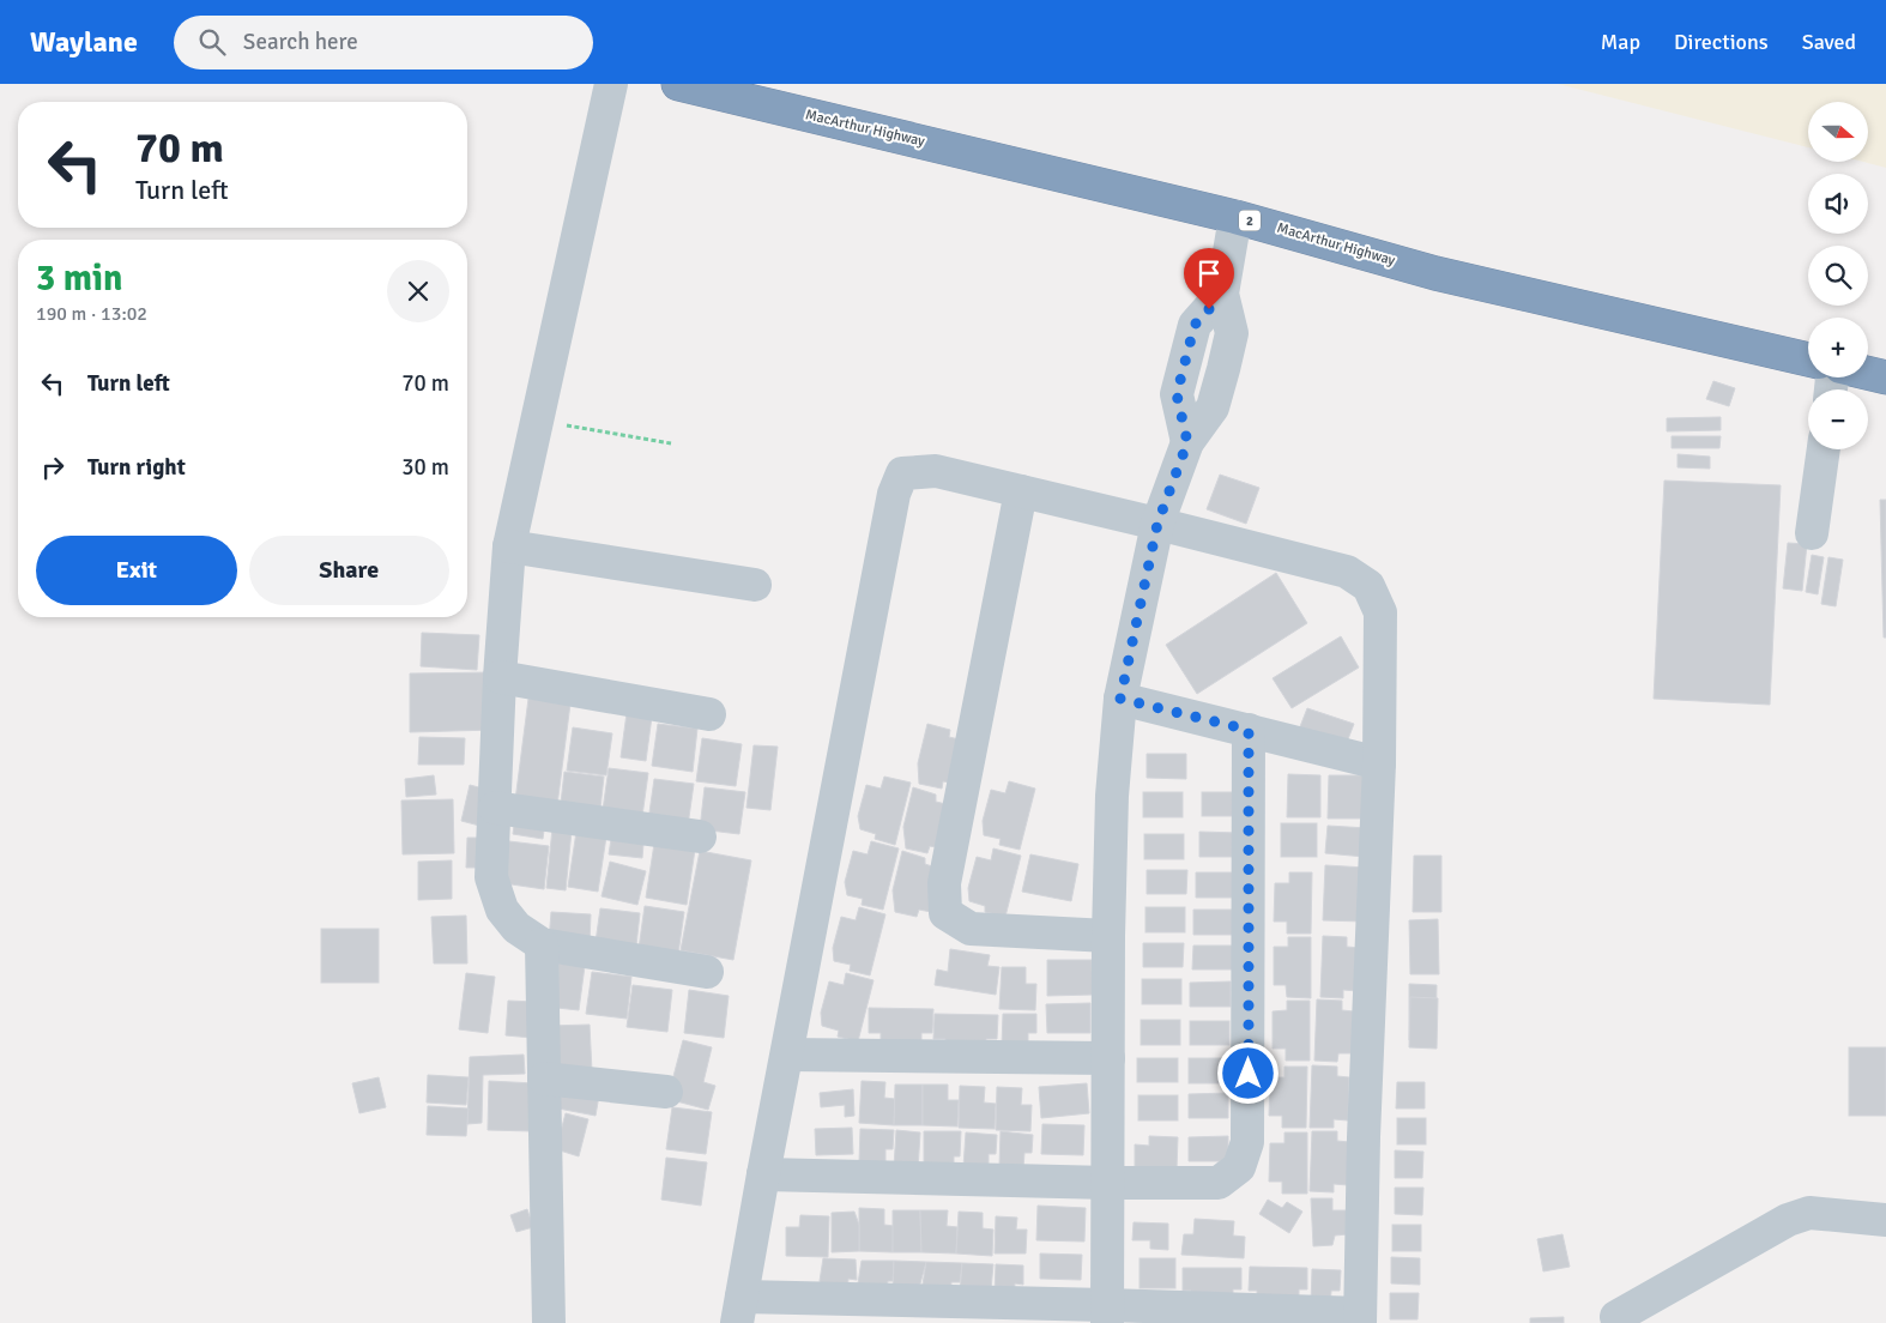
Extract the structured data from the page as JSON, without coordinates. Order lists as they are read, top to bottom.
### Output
{
  "streets": {
    "highway": ["MacArthur Highway", "2"]
  },
  "north": "right",
  "page": {
    "header": "Waylane",
    "search": "Search here",
    "nav": ["Map", "Directions", "Saved"],
    "map_buttons": ["+", "−"],
    "turn": ["70 m", "Turn left"],
    "heading": ["3 min", "190 m · 13:02"],
    "list": [
      {
        "name": "Turn left",
        "value": "70 m"
      },
      {
        "name": "Turn right",
        "value": "30 m"
      }
    ],
    "buttons": ["Exit", "Share"]
  }
}
